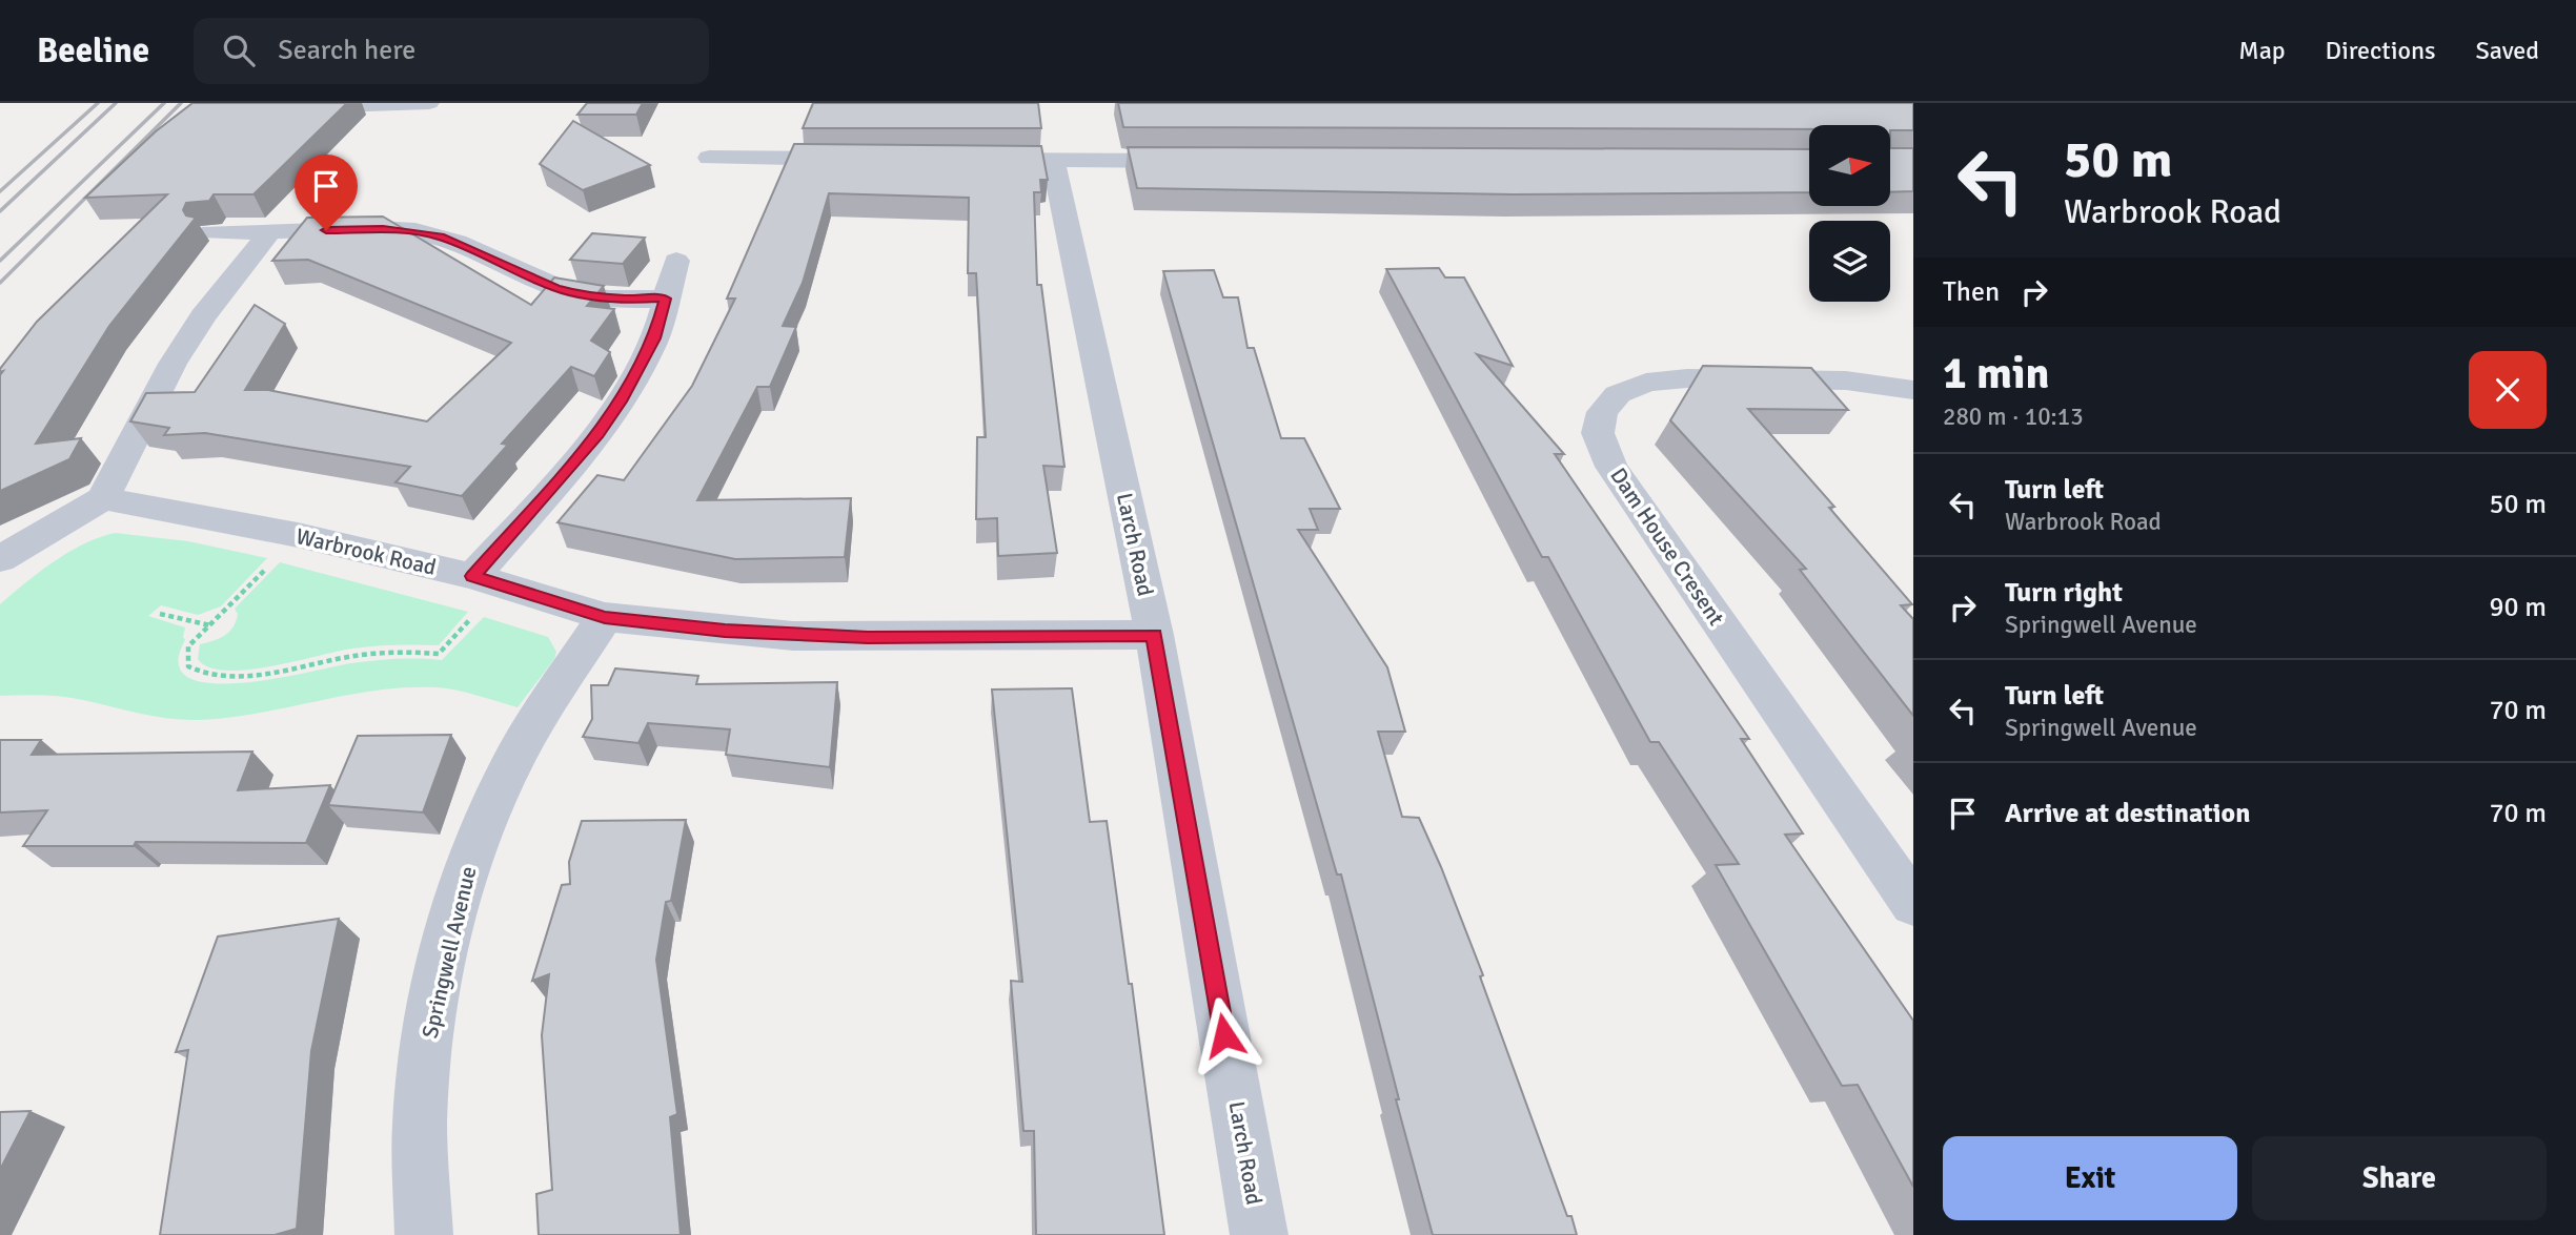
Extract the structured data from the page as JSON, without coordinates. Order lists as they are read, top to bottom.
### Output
{
  "streets": {
    "street": [
      "Larch Road",
      "Dam House Cresent",
      "Warbrook Road",
      "Springwell Avenue"
    ]
  },
  "crossings": [
    ["Larch Road", "Warbrook Road"],
    ["Warbrook Road", "Springwell Avenue"]
  ],
  "north": "right",
  "page": {
    "header": "Beeline",
    "search": "Search here",
    "nav": ["Map", "Directions", "Saved"],
    "turn": ["50 m", "Warbrook Road"],
    "then": "Then",
    "heading": ["1 min", "280 m · 10:13"],
    "list": [
      {
        "name": "Turn left",
        "note": "Warbrook Road",
        "value": "50 m"
      },
      {
        "name": "Turn right",
        "note": "Springwell Avenue",
        "value": "90 m"
      },
      {
        "name": "Turn left",
        "note": "Springwell Avenue",
        "value": "70 m"
      },
      {
        "name": "Arrive at destination",
        "value": "70 m"
      }
    ],
    "buttons": ["Exit", "Share"]
  }
}
